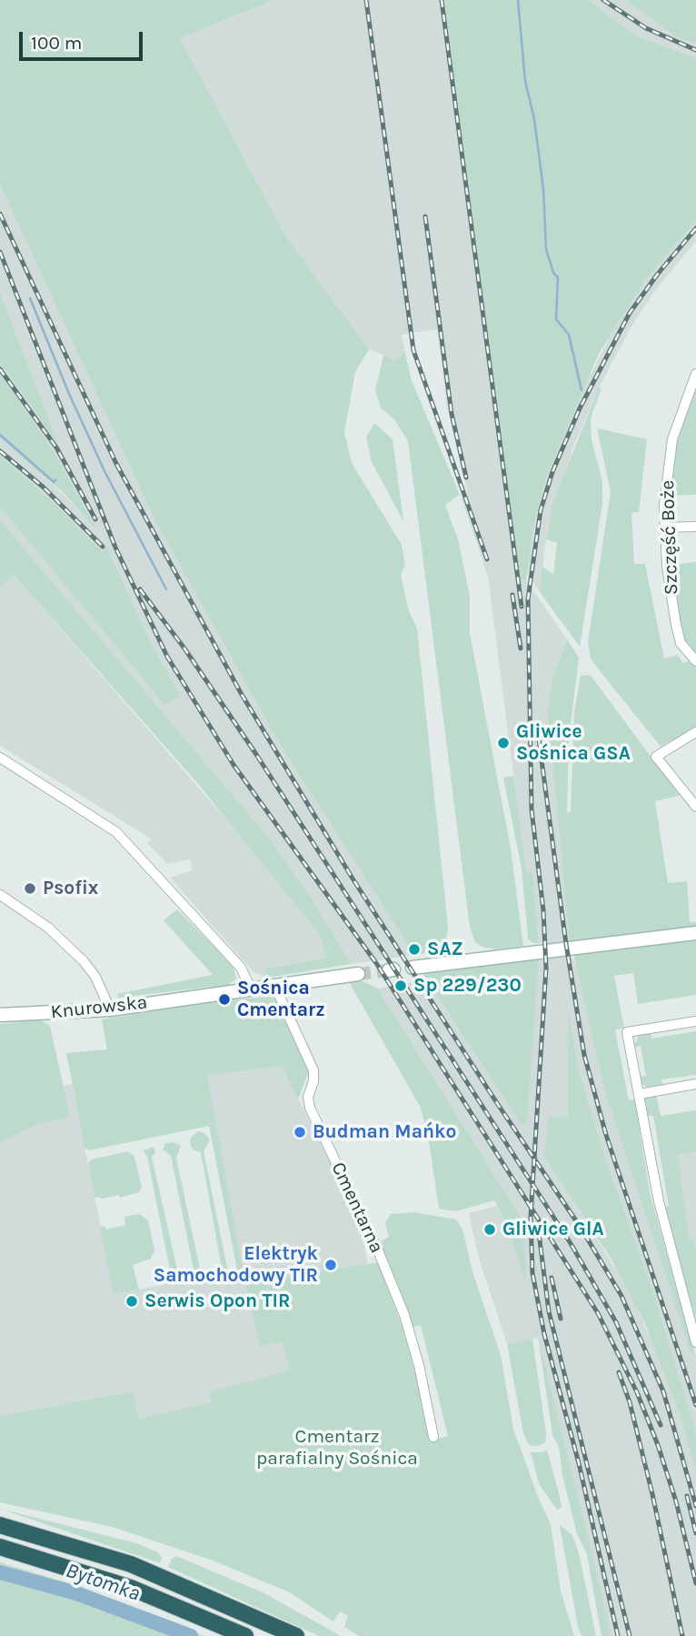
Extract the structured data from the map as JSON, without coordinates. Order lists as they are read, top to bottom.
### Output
{
  "streets": {
    "street": ["Szczęść Boże", "Knurowska", "Cmentarna"]
  },
  "crossings": [
    ["Knurowska", "Cmentarna"]
  ],
  "water": ["Bytomka"],
  "parks": ["Cmentarz parafialny Sośnica"],
  "places": [
    "Gliwice Sośnica GSA",
    "Psofix",
    "SAZ",
    "Sp 229/230",
    "Sośnica Cmentarz",
    "Budman Mańko",
    "Gliwice GlA",
    "Elektryk Samochodowy TIR",
    "Serwis Opon TIR"
  ],
  "scale_bar": "100 m"
}
